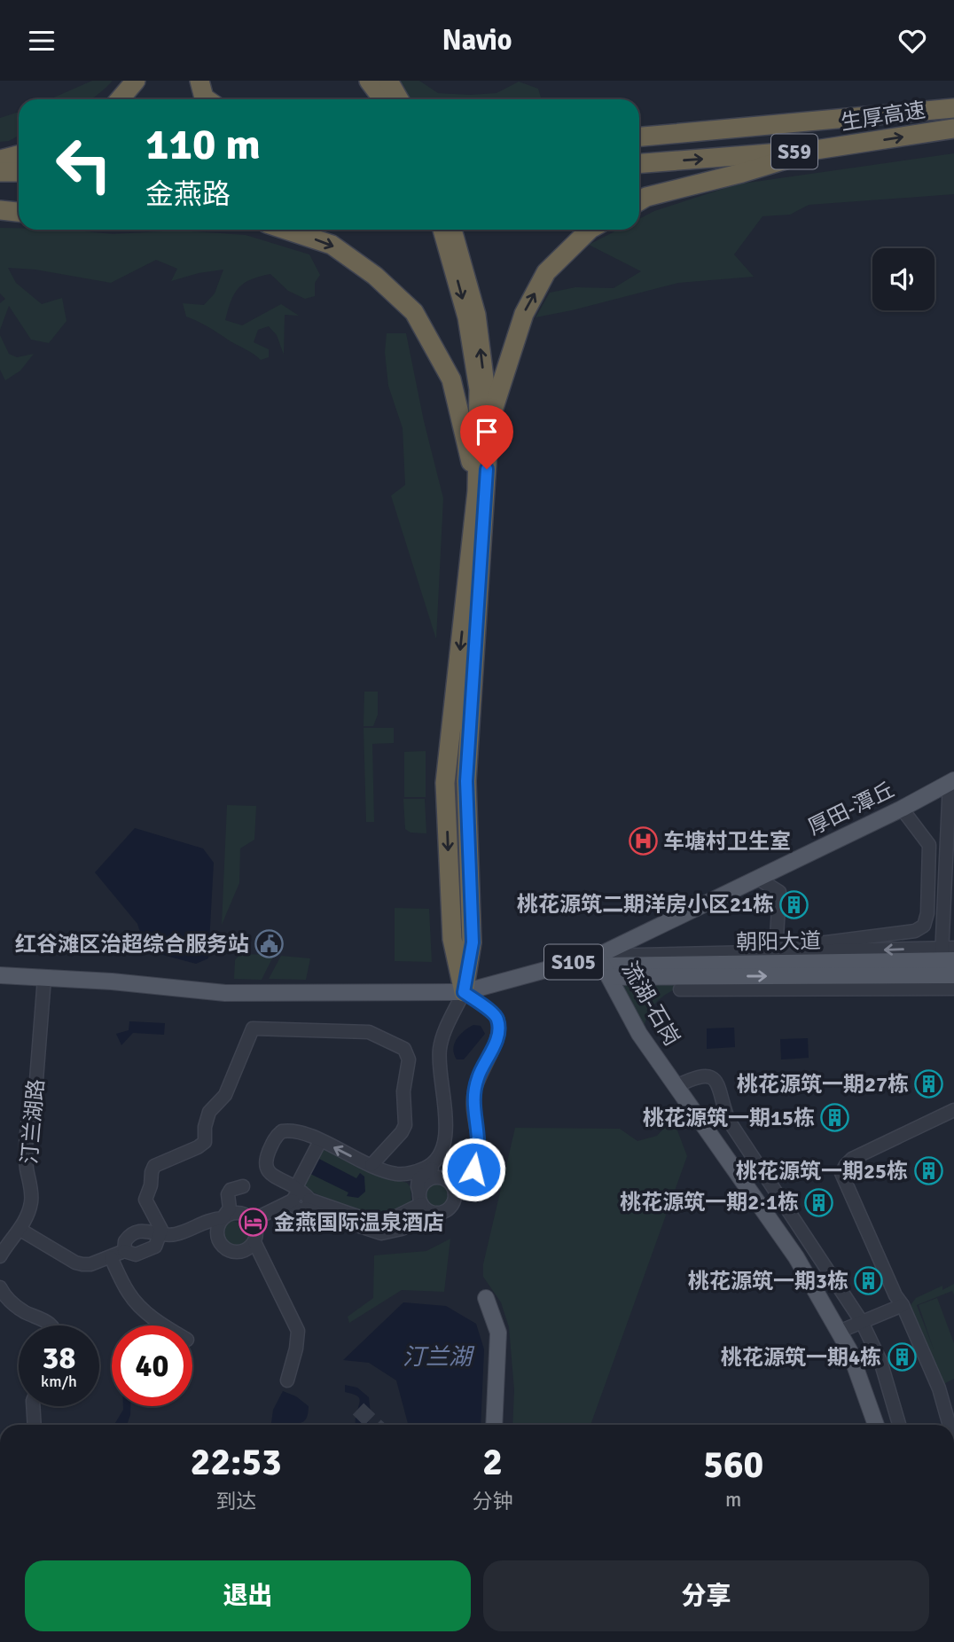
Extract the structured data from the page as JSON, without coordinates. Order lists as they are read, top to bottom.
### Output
{
  "streets": {
    "highway": ["生厚高速", "S59"],
    "main road": [
      "厚田-潭丘",
      "朝阳大道",
      "S105",
      "流湖-石岗"
    ],
    "street": ["汀兰湖路"]
  },
  "crossings": [
    ["厚田-潭丘", "朝阳大道"],
    ["厚田-潭丘", "流湖-石岗"],
    ["朝阳大道", "流湖-石岗"],
    ["流湖-石岗", "汀兰湖路"]
  ],
  "water": ["汀兰湖"],
  "places": {
    "hospital": ["车塘村卫生室"],
    "building": [
      "桃花源筑二期洋房小区21栋",
      "桃花源筑一期27栋",
      "桃花源筑一期15栋",
      "桃花源筑一期25栋",
      "桃花源筑一期2·1栋",
      "桃花源筑一期3栋",
      "桃花源筑一期4栋"
    ],
    "public building": ["红谷滩区治超综合服务站"],
    "hotel": ["金燕国际温泉酒店"]
  },
  "page": {
    "header": "Navio",
    "turn": ["110 m", "金燕路"],
    "speed": "38 km/h",
    "limit": "40",
    "eta": [
      "22:53",
      "到达",
      "2",
      "分钟",
      "560",
      "m"
    ],
    "buttons": ["退出", "分享"]
  }
}
